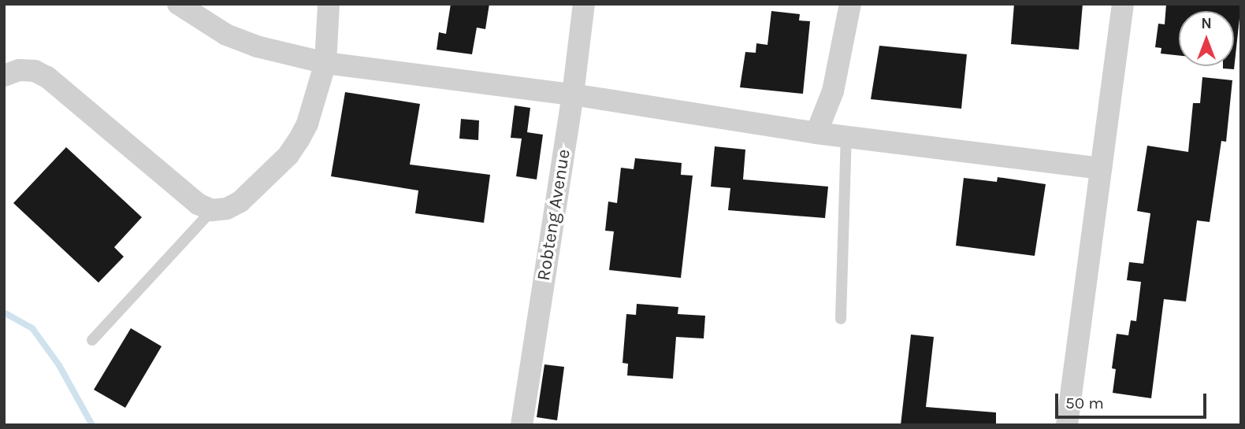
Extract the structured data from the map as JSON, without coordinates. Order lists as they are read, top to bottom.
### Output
{
  "streets": {
    "street": ["Robteng Avenue"]
  },
  "scale_bar": "50 m",
  "north": "top"
}
